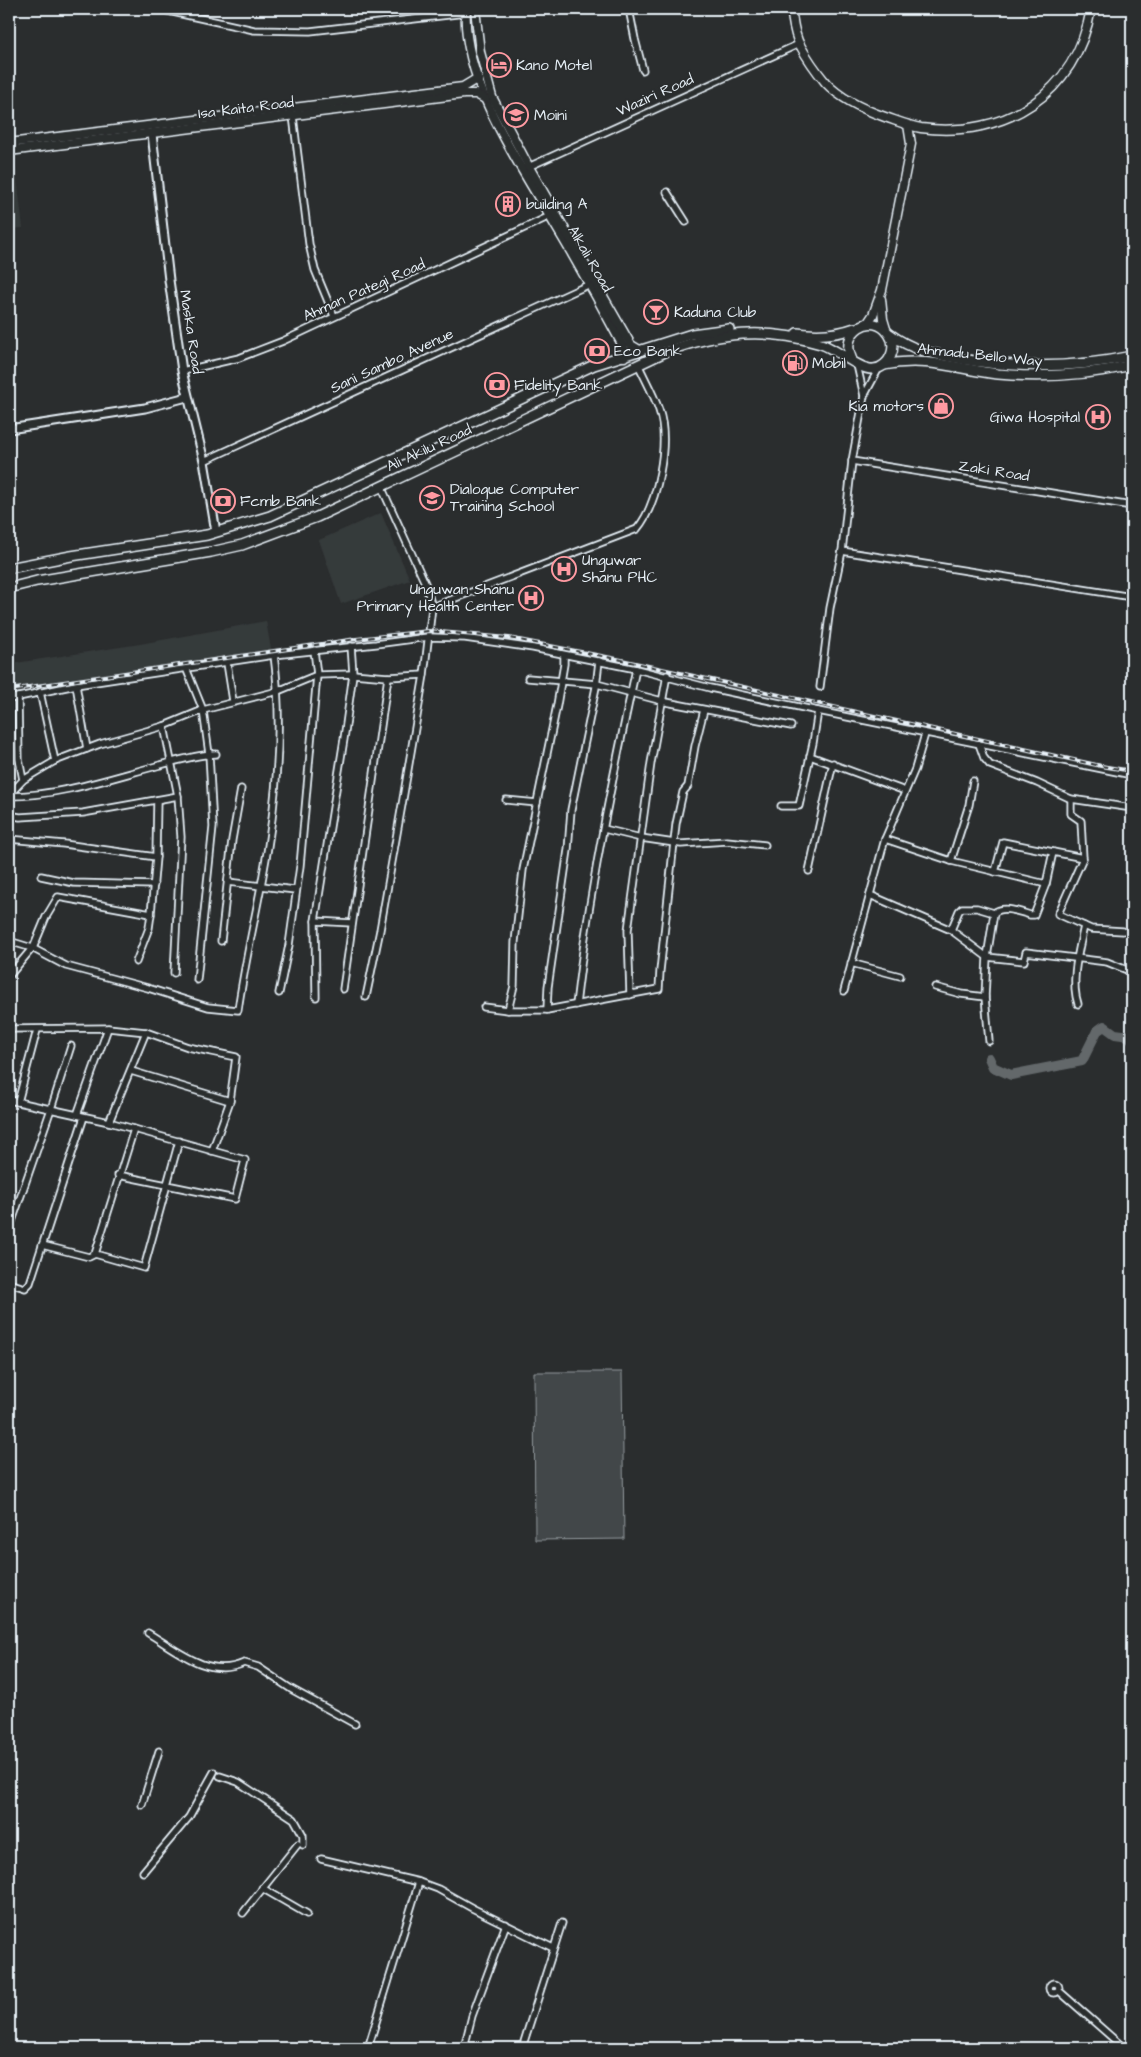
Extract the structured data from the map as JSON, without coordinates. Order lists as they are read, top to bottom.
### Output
{
  "streets": {
    "main road": [
      "Isa Kaita Road",
      "Alkali Road",
      "Ahmadu Bello Way",
      "Ali Akilu Road"
    ],
    "street": [
      "Waziri Road",
      "Ahman Pategi Road",
      "Maska Road",
      "Sani Sambo Avenue",
      "Zaki Road"
    ]
  },
  "crossings": [
    ["Waziri Road", "Alkali Road"],
    ["Isa Kaita Road", "Alkali Road"],
    ["Isa Kaita Road", "Maska Road"],
    ["Alkali Road", "Ahman Pategi Road"],
    ["Alkali Road", "Sani Sambo Avenue"],
    ["Alkali Road", "Ali Akilu Road"],
    ["Ahman Pategi Road", "Maska Road"],
    ["Maska Road", "Sani Sambo Avenue"],
    ["Maska Road", "Ali Akilu Road"],
    ["Ahmadu Bello Way", "Ali Akilu Road"]
  ],
  "places": {
    "hotel": ["Kano Motel"],
    "school or university": ["Moini", "Dialogue Computer Training School"],
    "building": ["building A"],
    "bar": ["Kaduna Club"],
    "bank": ["Eco Bank", "Fidelity Bank", "Fcmb Bank"],
    "fuel station": ["Mobil"],
    "shop": ["Kia motors"],
    "hospital": ["Giwa Hospital", "Unguwar Shanu PHC", "Unguwan Shanu Primary Health Center"]
  }
}
